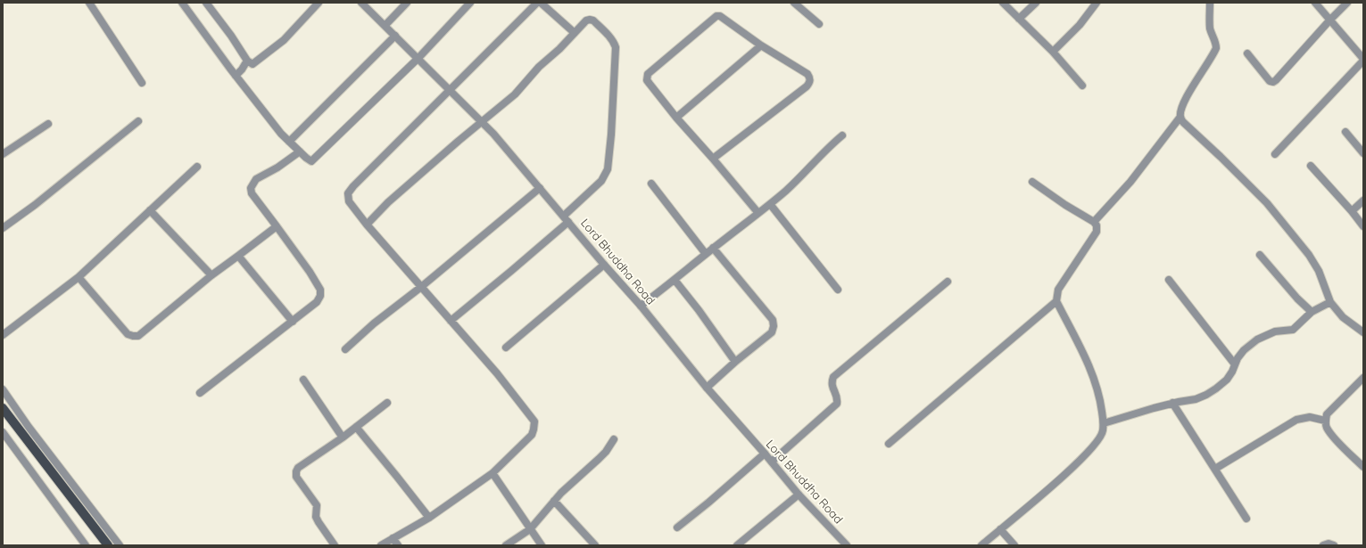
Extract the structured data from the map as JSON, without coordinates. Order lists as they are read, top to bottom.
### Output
{
  "streets": {
    "street": ["Lord Bhuddha Road"]
  }
}
